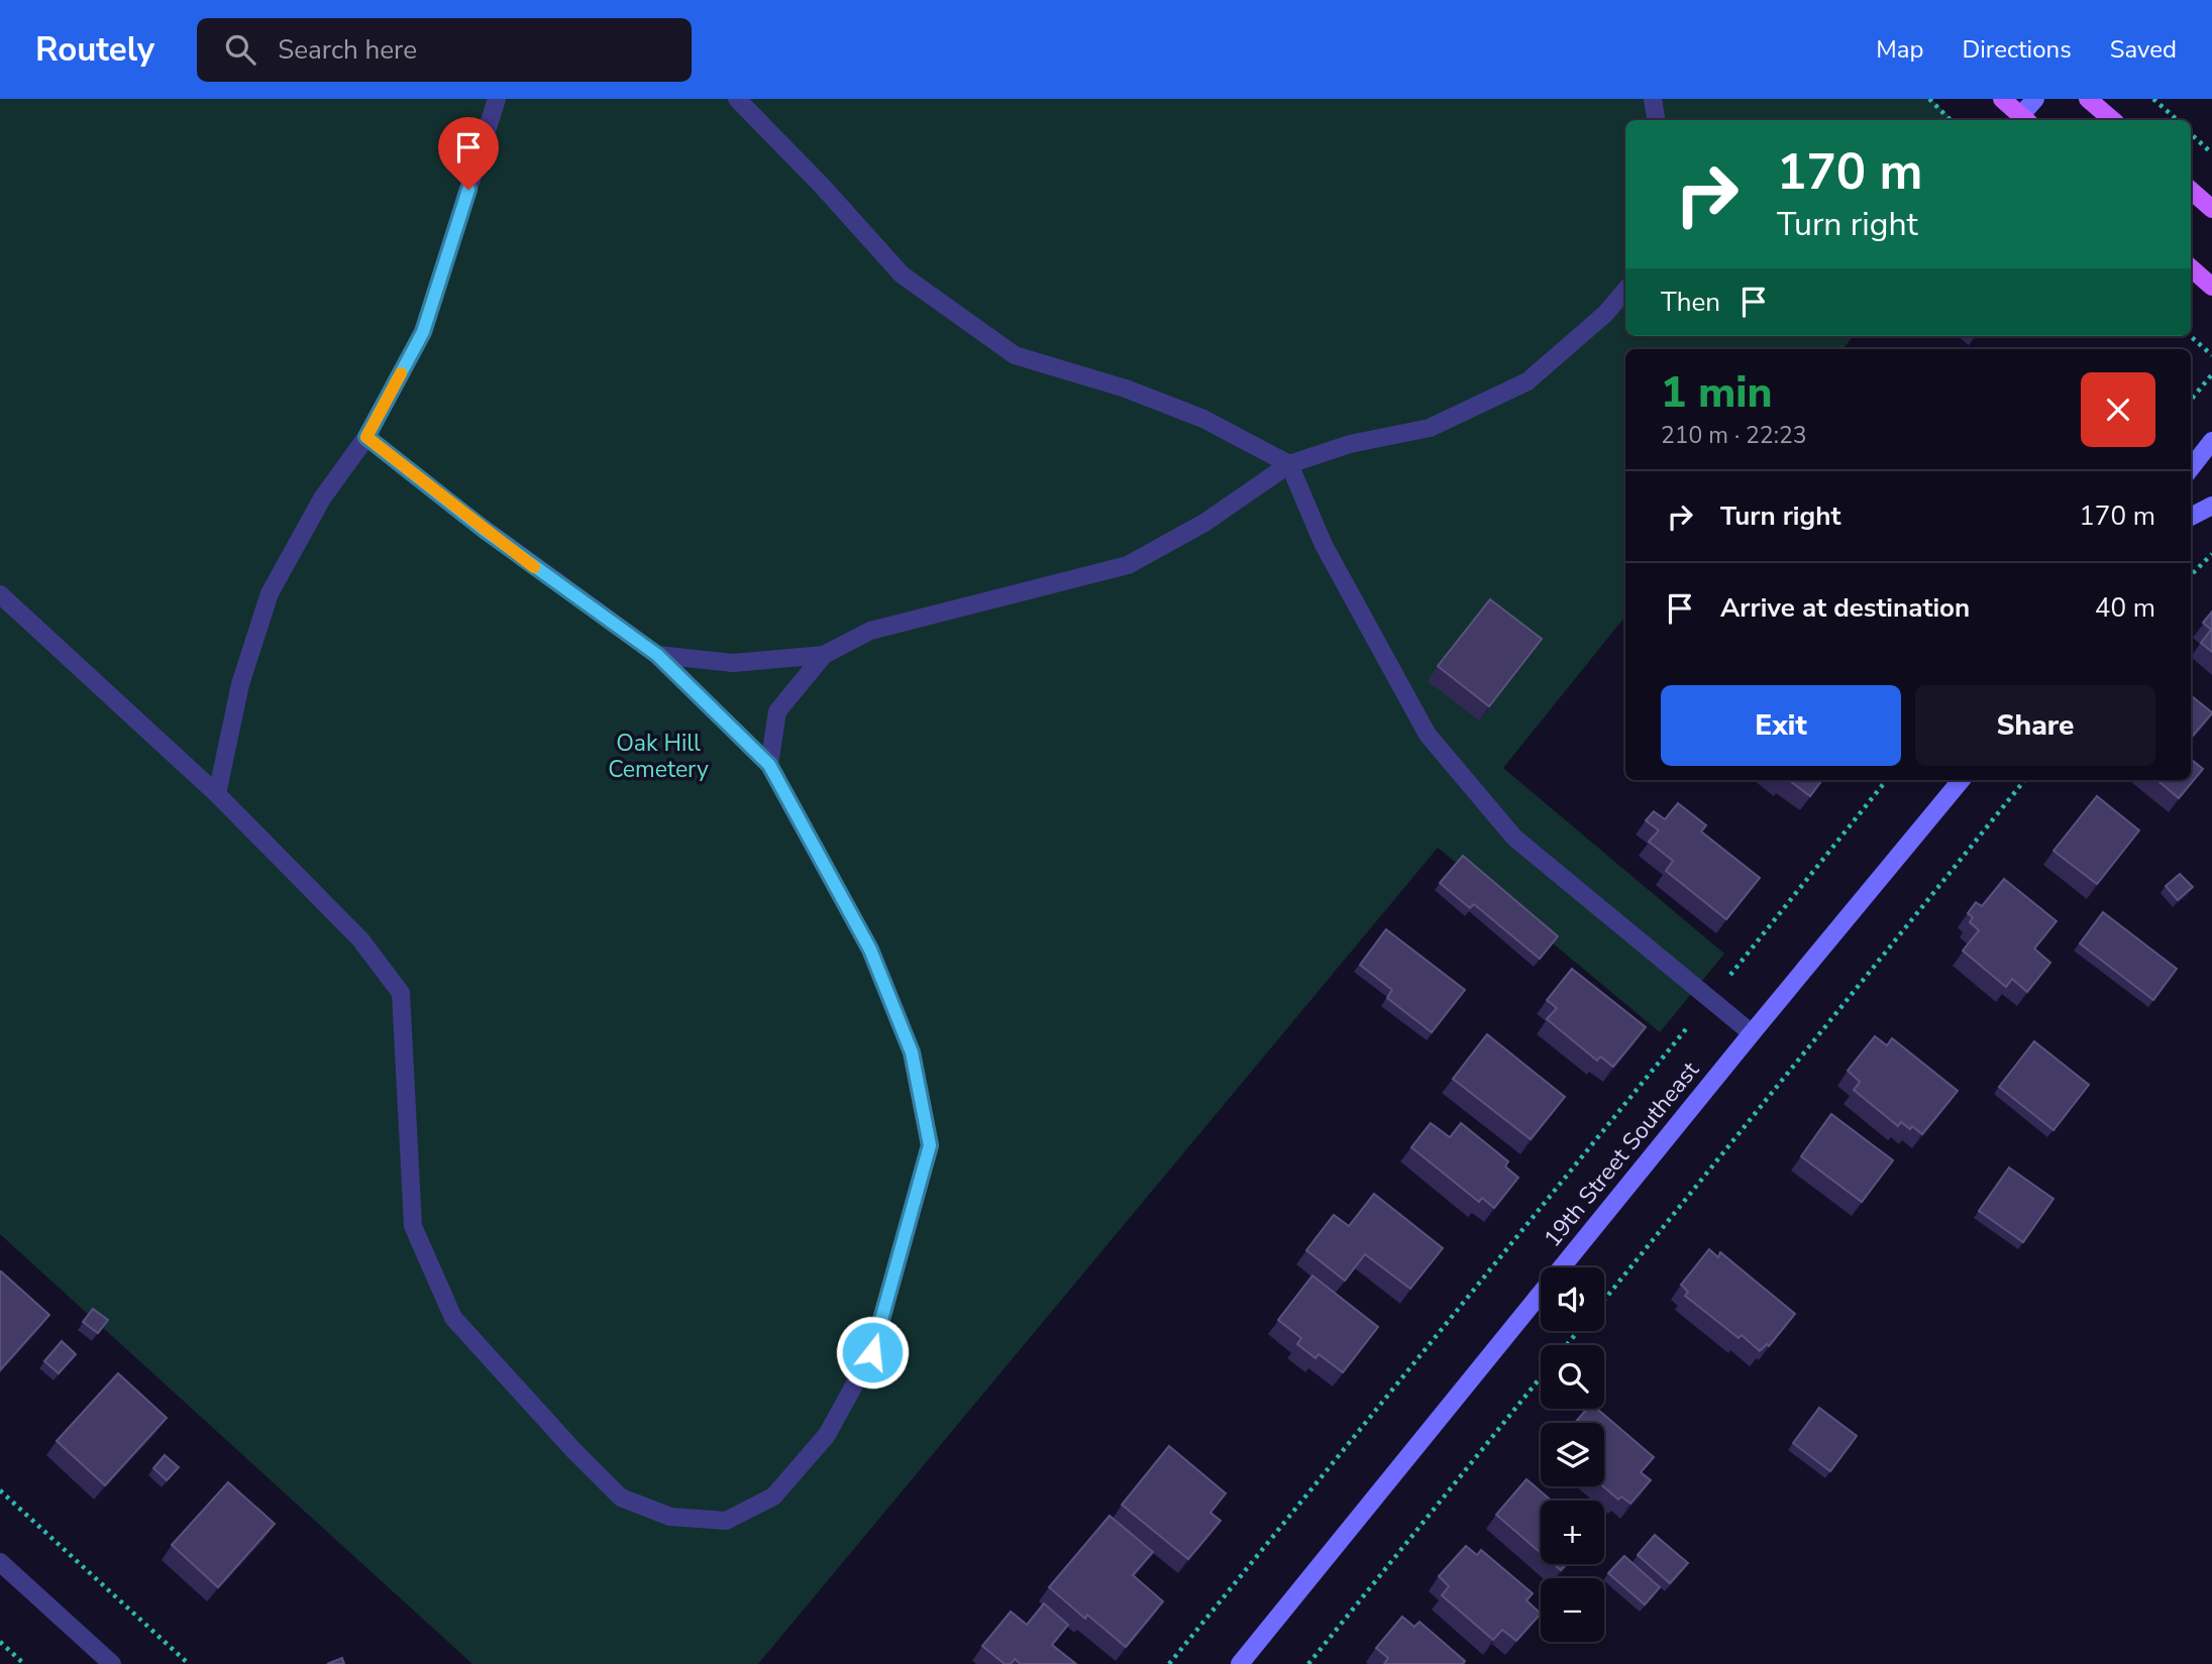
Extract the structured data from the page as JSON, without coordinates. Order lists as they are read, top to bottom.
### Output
{
  "streets": {
    "main road": ["19th Street Southeast"]
  },
  "parks": ["Oak Hill Cemetery"],
  "page": {
    "header": "Routely",
    "search": "Search here",
    "nav": ["Map", "Directions", "Saved"],
    "turn": ["170 m", "Turn right"],
    "then": "Then",
    "heading": ["1 min", "210 m · 22:23"],
    "list": [
      {
        "name": "Turn right",
        "value": "170 m"
      },
      {
        "name": "Arrive at destination",
        "value": "40 m"
      }
    ],
    "buttons": ["Exit", "Share"],
    "map_buttons": ["+", "−"]
  }
}
